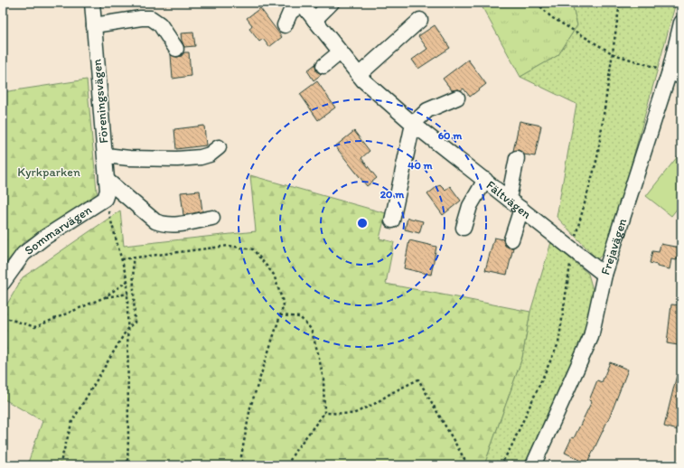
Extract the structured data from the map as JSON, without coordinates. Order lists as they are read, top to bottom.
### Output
{
  "streets": {
    "street": [
      "Föreningsvägen",
      "Fältvägen",
      "Sommarvägen",
      "Frejavägen"
    ]
  },
  "crossings": [
    ["Föreningsvägen", "Sommarvägen"],
    ["Fältvägen", "Frejavägen"]
  ],
  "parks": ["Kyrkparken"],
  "rings": ["60 m", "40 m", "20 m"]
}
